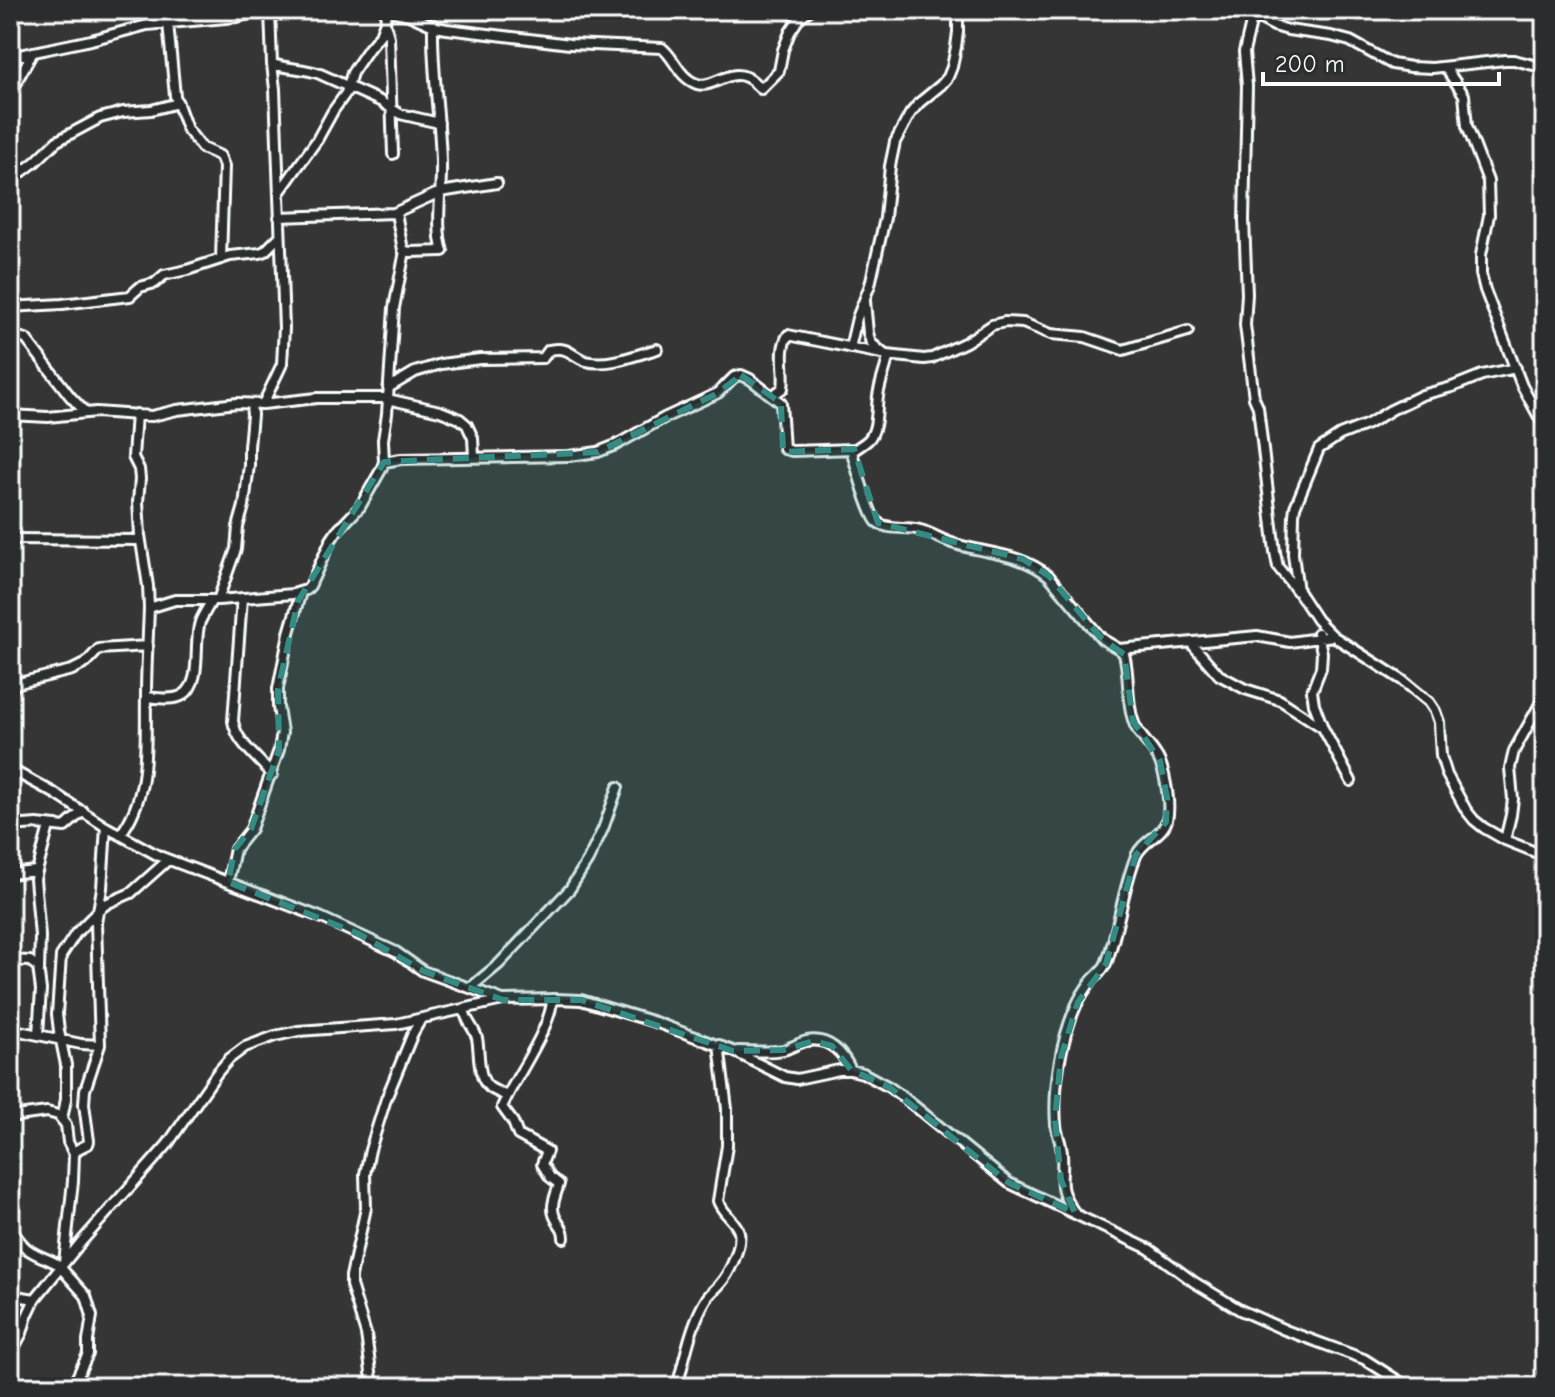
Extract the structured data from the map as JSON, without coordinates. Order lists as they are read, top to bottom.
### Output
{
  "scale_bar": "200 m"
}
